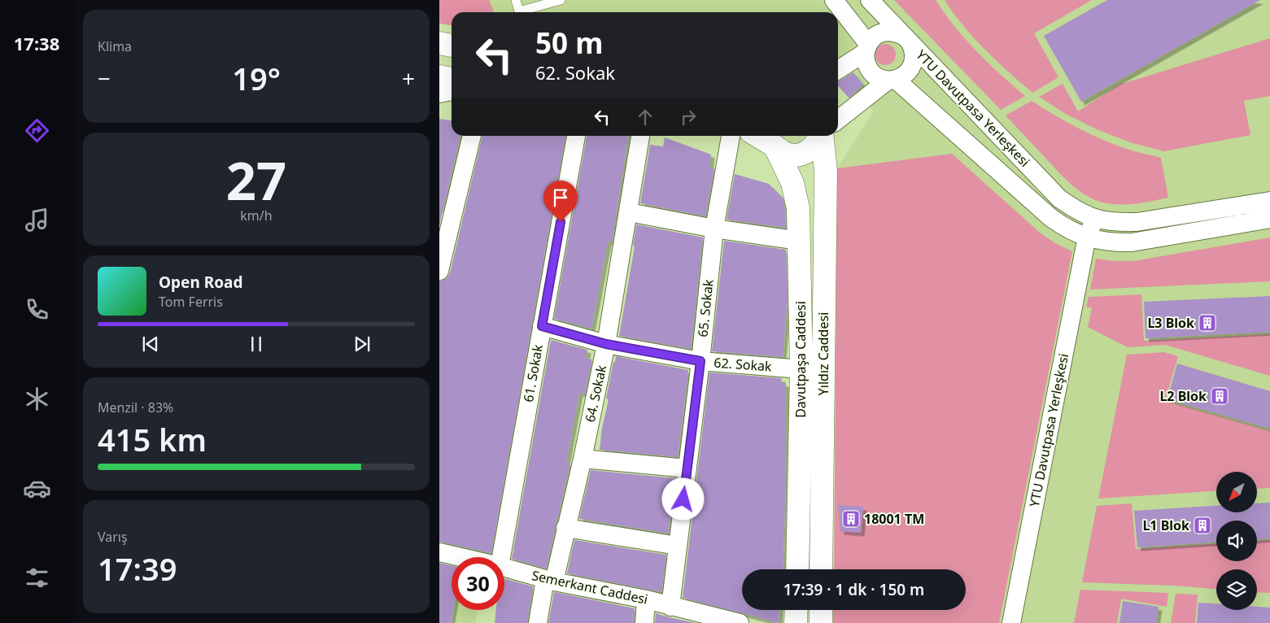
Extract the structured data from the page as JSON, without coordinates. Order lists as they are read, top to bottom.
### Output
{
  "streets": {
    "street": [
      "YTU Davutpasa Yerleşkesi",
      "65. Sokak",
      "Yıldız Caddesi",
      "Davutpaşa Caddesi",
      "62. Sokak",
      "61. Sokak",
      "64. Sokak",
      "Semerkant Caddesi"
    ]
  },
  "crossings": [
    ["65. Sokak", "62. Sokak"],
    ["65. Sokak", "Semerkant Caddesi"],
    ["Davutpaşa Caddesi", "62. Sokak"],
    ["62. Sokak", "61. Sokak"],
    ["62. Sokak", "64. Sokak"],
    ["64. Sokak", "Semerkant Caddesi"]
  ],
  "places": {
    "building": [
      "L3 Blok",
      "L2 Blok",
      "18001 TM",
      "L1 Blok"
    ]
  },
  "north": "bottom left",
  "page": {
    "tabs": "17:38",
    "tile": [
      "Klima",
      ["27", "km/h"],
      ["Menzil · 83%", "415 km"],
      ["Varış", "17:39"]
    ],
    "turn": ["50 m", "62. Sokak"],
    "heat": ["−", "19°", "+"],
    "song": ["Open Road", "Tom Ferris"],
    "limit": "30",
    "trip": "17:39 · 1 dk · 150 m"
  }
}
